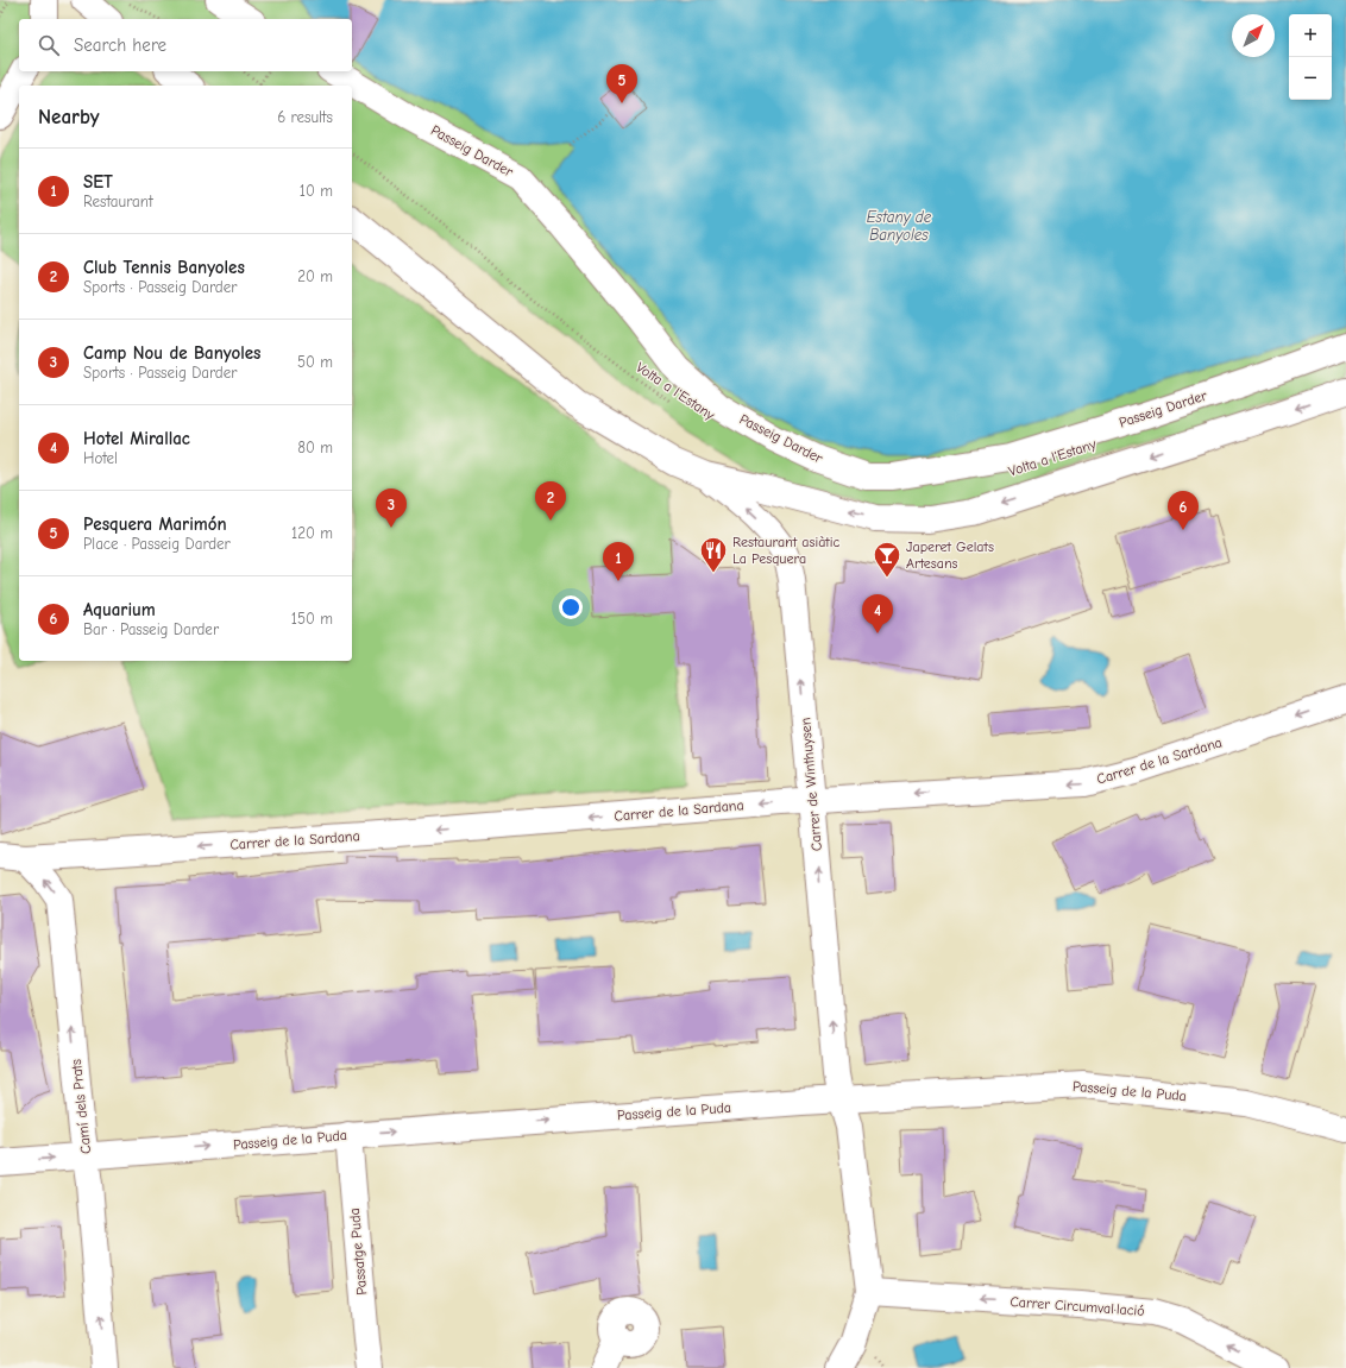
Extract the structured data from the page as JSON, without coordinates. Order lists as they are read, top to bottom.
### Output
{
  "streets": {
    "street": [
      "Passeig Darder",
      "Carrer de la Sardana",
      "Carrer de Winthuysen",
      "Passeig de la Puda",
      "Camí dels Prats",
      "Passatge Puda",
      "Carrer Circumval·lació"
    ],
    "path": ["Volta a l'Estany"]
  },
  "crossings": [
    ["Carrer de la Sardana", "Carrer de Winthuysen"],
    ["Carrer de la Sardana", "Camí dels Prats"],
    ["Carrer de Winthuysen", "Passeig de la Puda"],
    ["Carrer de Winthuysen", "Carrer Circumval·lació"],
    ["Passeig de la Puda", "Camí dels Prats"],
    ["Passeig de la Puda", "Passatge Puda"]
  ],
  "one_way": [
    "Carrer de la Sardana",
    "Carrer de Winthuysen",
    "Passeig de la Puda",
    "Camí dels Prats",
    "Carrer Circumval·lació"
  ],
  "water": ["Estany de Banyoles"],
  "places": {
    "restaurant": ["Restaurant asiàtic La Pesquera"],
    "bar": ["Japeret Gelats Artesans"]
  },
  "north": "top right",
  "page": {
    "map_buttons": ["+", "−"],
    "search": "Search here",
    "pins": [
      "5",
      "2",
      "3",
      "6",
      "1",
      "4"
    ],
    "heading": ["Nearby", "6 results"],
    "list": [
      {
        "mark": "1",
        "name": "SET",
        "note": "Restaurant",
        "value": "10 m"
      },
      {
        "mark": "2",
        "name": "Club Tennis Banyoles",
        "note": "Sports · Passeig Darder",
        "value": "20 m"
      },
      {
        "mark": "3",
        "name": "Camp Nou de Banyoles",
        "note": "Sports · Passeig Darder",
        "value": "50 m"
      },
      {
        "mark": "4",
        "name": "Hotel Mirallac",
        "note": "Hotel",
        "value": "80 m"
      },
      {
        "mark": "5",
        "name": "Pesquera Marimón",
        "note": "Place · Passeig Darder",
        "value": "120 m"
      },
      {
        "mark": "6",
        "name": "Aquarium",
        "note": "Bar · Passeig Darder",
        "value": "150 m"
      }
    ]
  }
}
